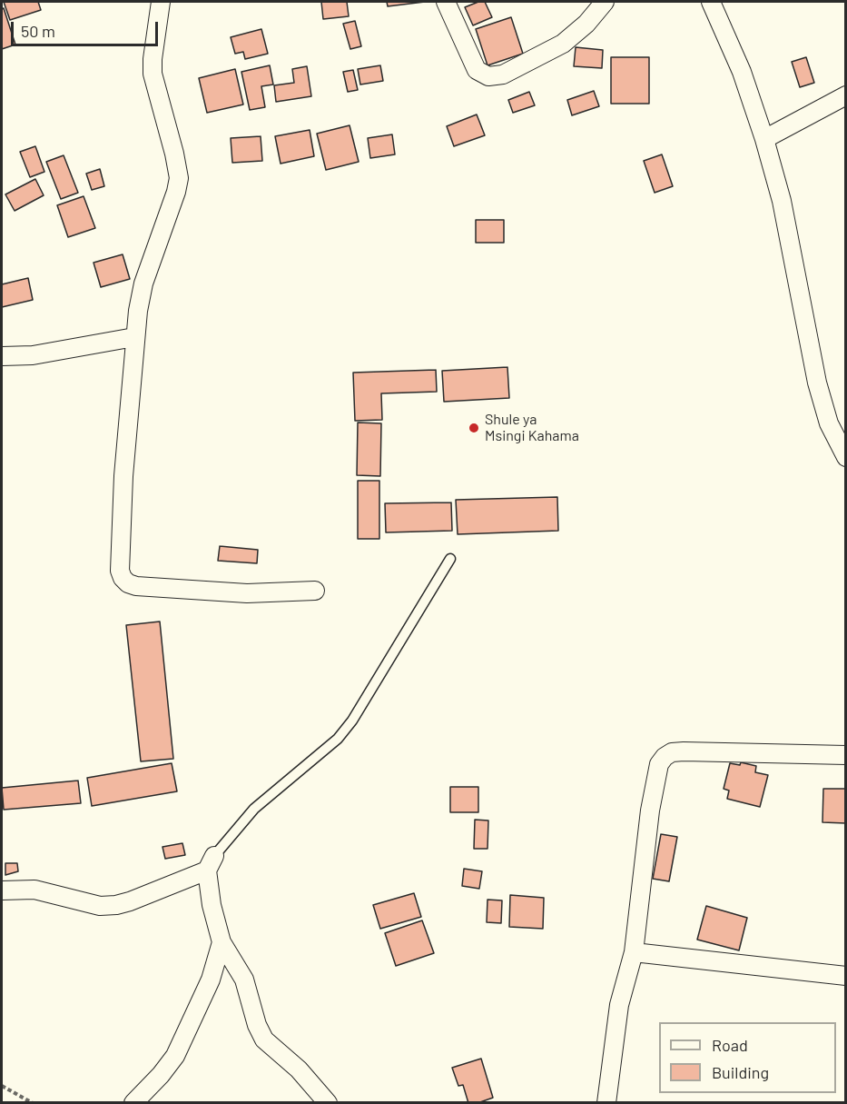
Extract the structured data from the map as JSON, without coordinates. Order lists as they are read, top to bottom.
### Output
{
  "places": ["Shule ya Msingi Kahama"],
  "legend": ["Road", "Building"],
  "scale_bar": "50 m"
}
